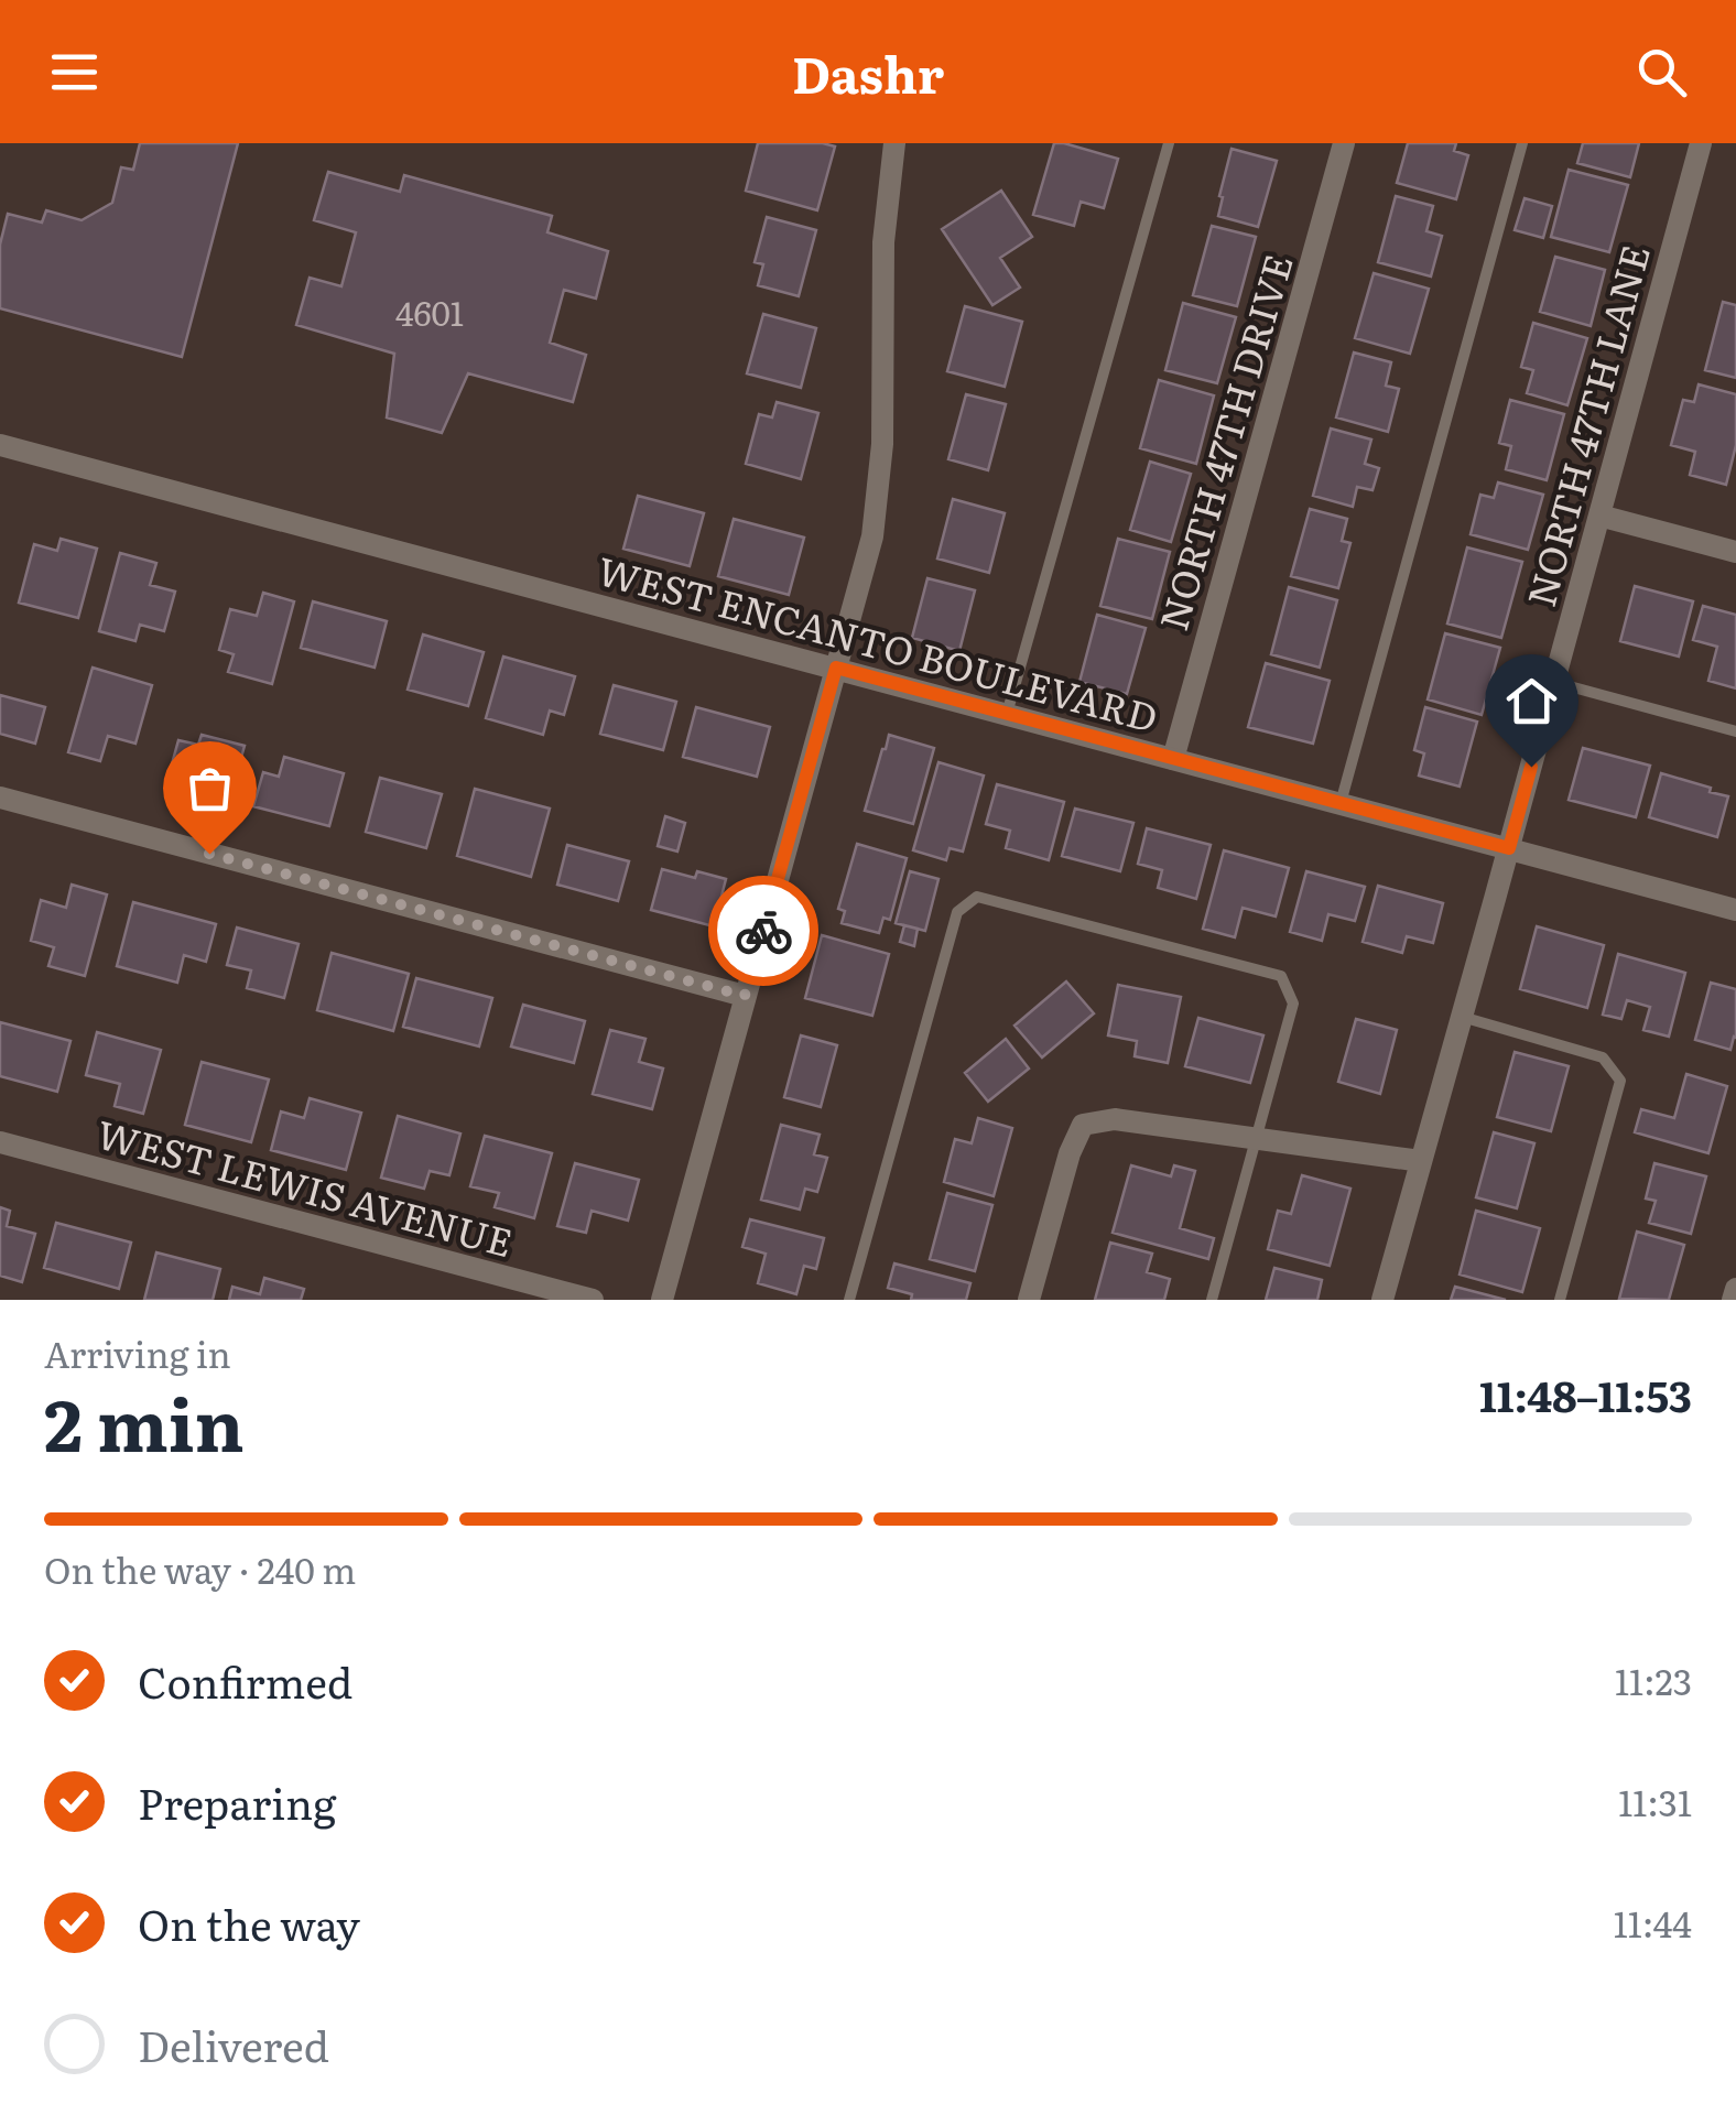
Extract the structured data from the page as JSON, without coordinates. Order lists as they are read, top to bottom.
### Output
{
  "streets": {
    "street": [
      "NORTH 47TH LANE",
      "NORTH 47TH DRIVE",
      "WEST ENCANTO BOULEVARD",
      "WEST LEWIS AVENUE"
    ]
  },
  "crossings": [
    ["NORTH 47TH LANE", "WEST ENCANTO BOULEVARD"],
    ["NORTH 47TH DRIVE", "WEST ENCANTO BOULEVARD"]
  ],
  "house_numbers": ["4601"],
  "page": {
    "header": "Dashr",
    "heading": ["2 min", "Arriving in", "11:48–11:53"],
    "bar": "On the way · 240 m",
    "list": [
      ["Confirmed", "11:23"],
      ["Preparing", "11:31"],
      ["On the way", "11:44"],
      "Delivered"
    ]
  }
}
